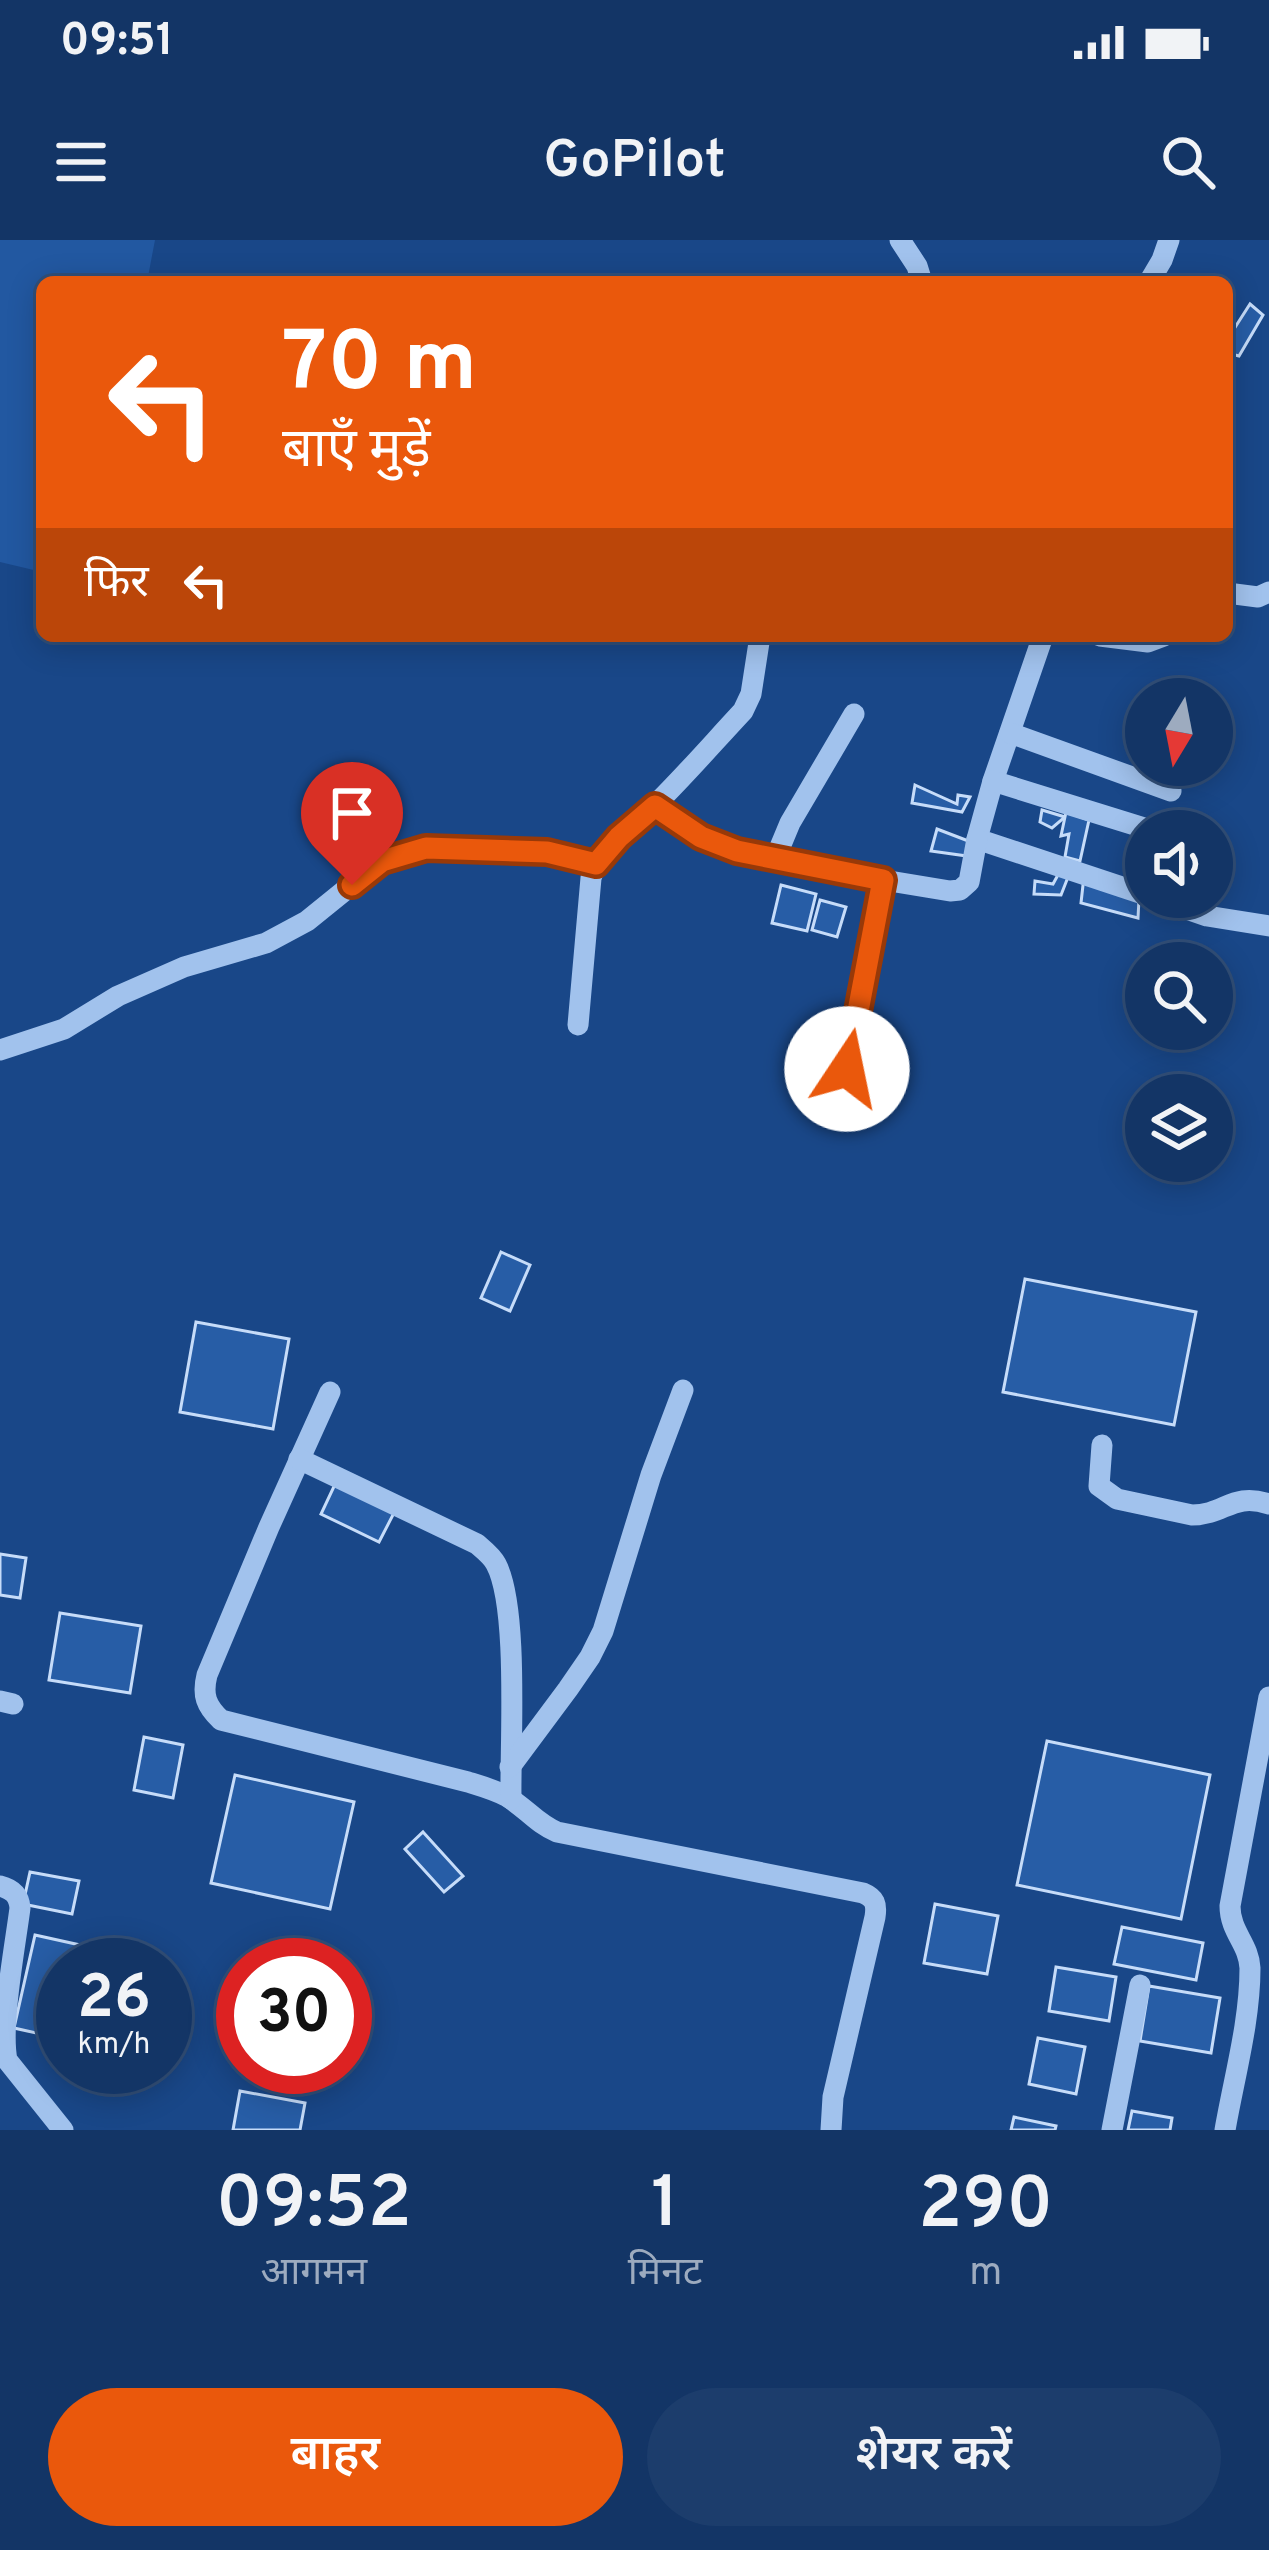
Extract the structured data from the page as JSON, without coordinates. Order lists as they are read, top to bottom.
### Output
{
  "north": "bottom",
  "page": {
    "status": "09:51",
    "header": "GoPilot",
    "turn": ["70 m", "बाएँ मुड़ें"],
    "then": "फिर",
    "speed": "26 km/h",
    "limit": "30",
    "eta": [
      "09:52",
      "आगमन",
      "1",
      "मिनट",
      "290",
      "m"
    ],
    "buttons": ["बाहर", "शेयर करें"]
  }
}
